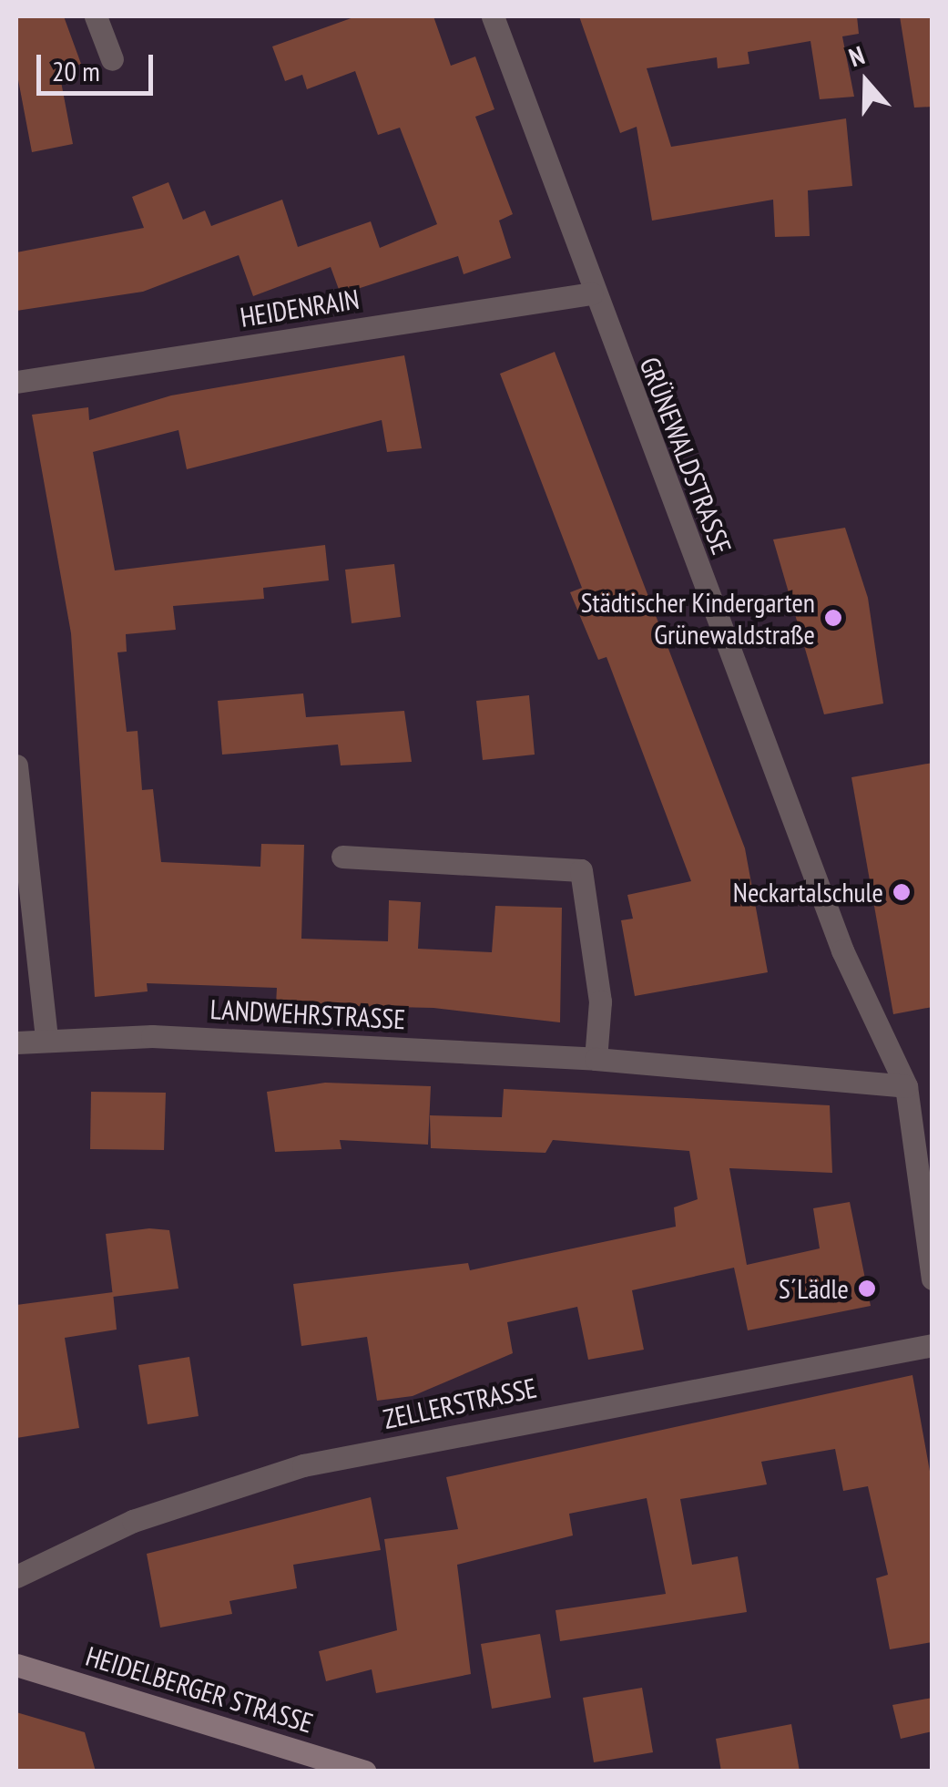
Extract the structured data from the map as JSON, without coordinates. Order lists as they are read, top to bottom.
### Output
{
  "streets": {
    "main road": ["HEIDELBERGER STRASSE"],
    "street": [
      "HEIDENRAIN",
      "GRÜNEWALDSTRASSE",
      "LANDWEHRSTRASSE",
      "ZELLERSTRASSE"
    ]
  },
  "crossings": [
    ["HEIDENRAIN", "GRÜNEWALDSTRASSE"],
    ["GRÜNEWALDSTRASSE", "LANDWEHRSTRASSE"]
  ],
  "places": ["Städtischer Kindergarten Grünewaldstraße", "Neckartalschule", "S´Lädle"],
  "scale_bar": "20 m",
  "north": "top"
}
